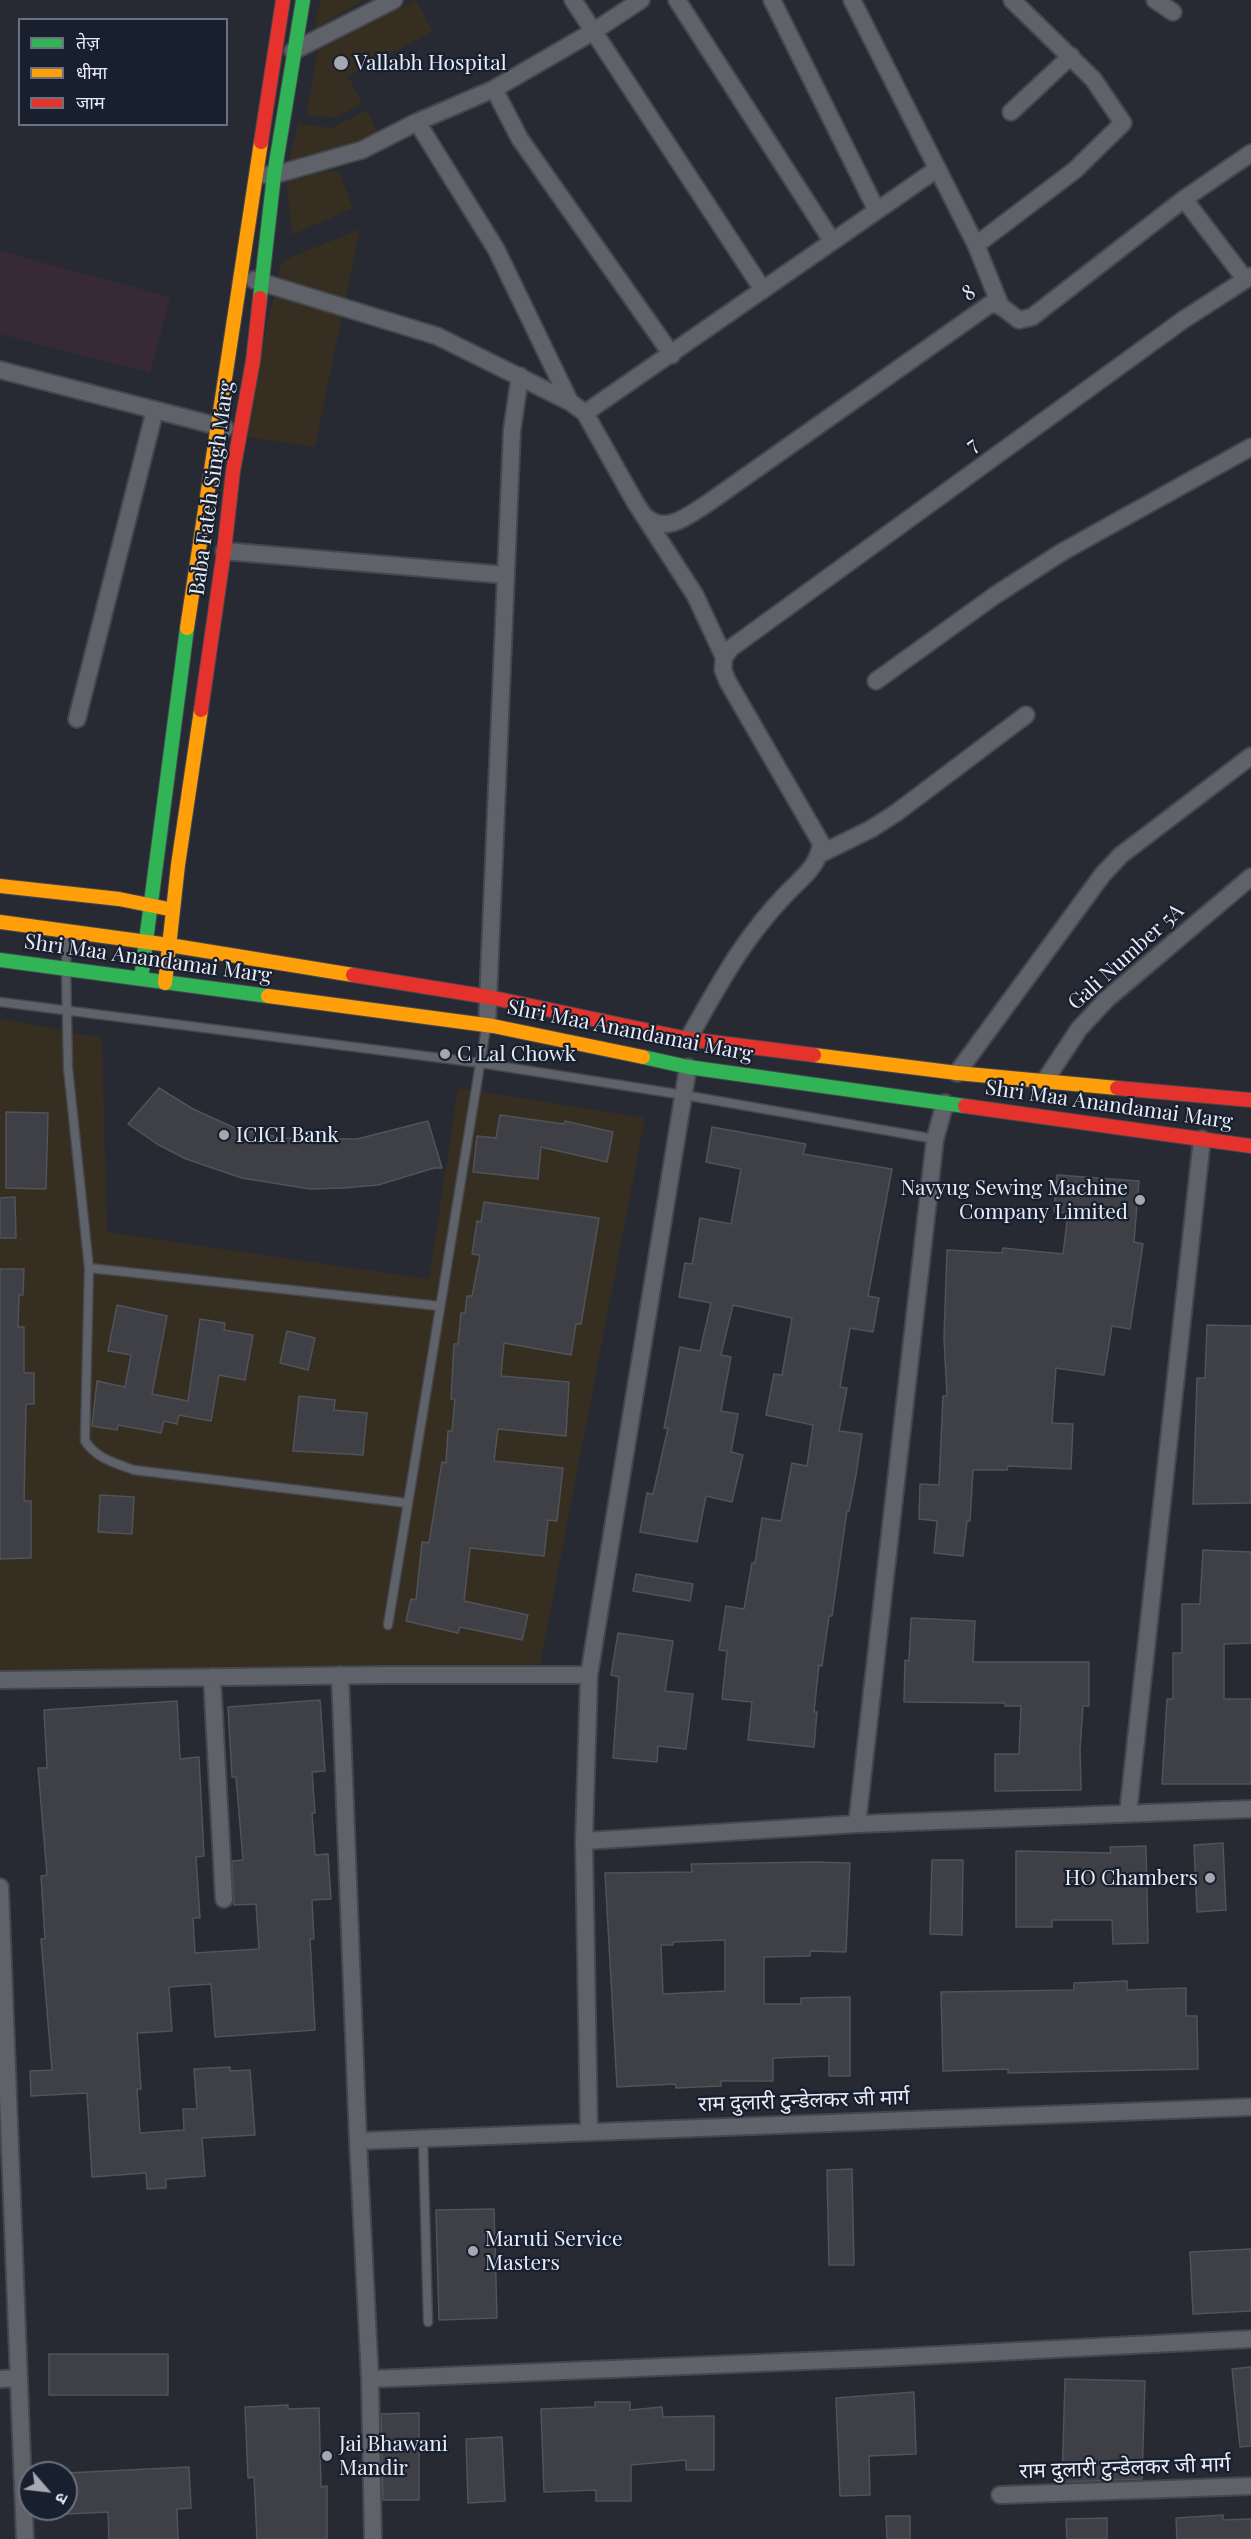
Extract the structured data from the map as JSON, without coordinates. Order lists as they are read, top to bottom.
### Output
{
  "streets": {
    "main road": ["Baba Fateh Singh Marg", "Shri Maa Anandamai Marg"],
    "street": [
      "8",
      "7",
      "Gali Number 5A",
      "राम दुलारी टुन्डेलकर जी मार्ग"
    ]
  },
  "crossings": [
    ["Baba Fateh Singh Marg", "Shri Maa Anandamai Marg"],
    ["Gali Number 5A", "Shri Maa Anandamai Marg"]
  ],
  "places": [
    "Vallabh Hospital",
    "C Lal Chowk",
    "ICICI Bank",
    "Navyug Sewing Machine Company Limited",
    "HO Chambers",
    "Maruti Service Masters",
    "Jai Bhawani Mandir"
  ],
  "legend": ["तेज़", "धीमा", "जाम"],
  "north": "bottom right"
}
